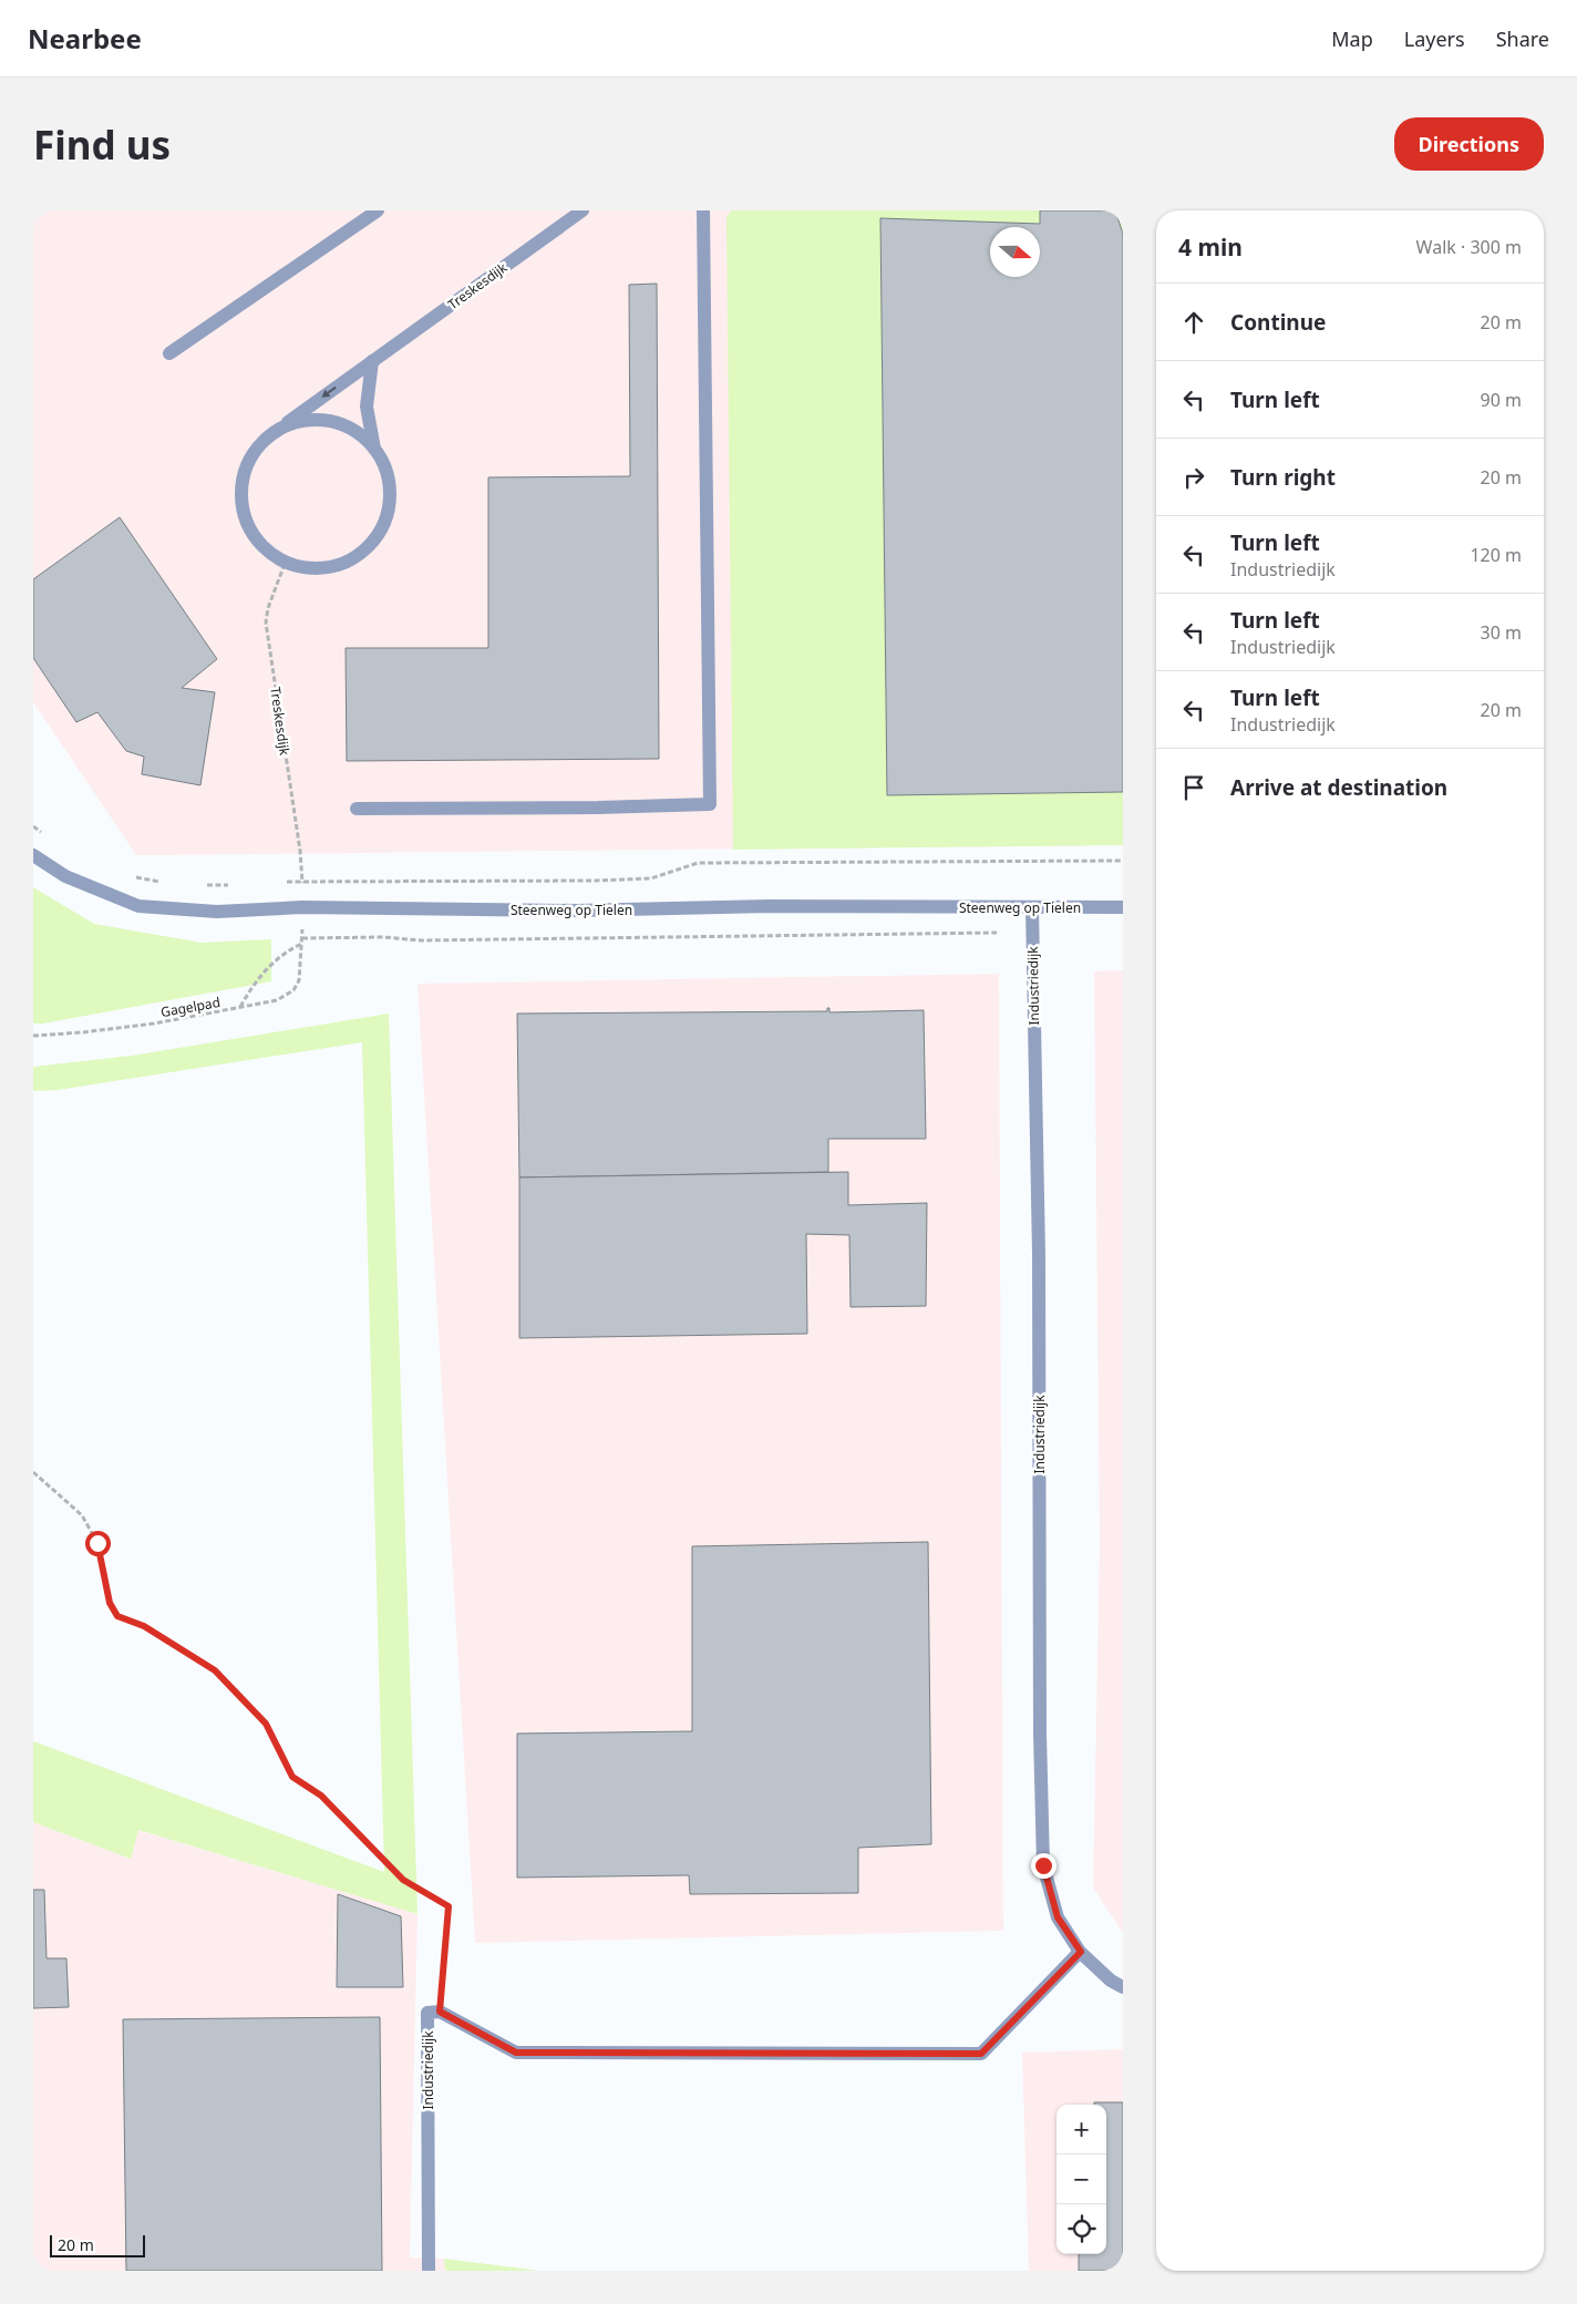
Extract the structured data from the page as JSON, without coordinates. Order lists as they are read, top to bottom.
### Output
{
  "streets": {
    "street": ["Treskesdijk", "Steenweg op Tielen", "Industriedijk"],
    "path": ["Gagelpad"]
  },
  "crossings": [
    ["Steenweg op Tielen", "Industriedijk"],
    ["Industriedijk", "Gagelpad"]
  ],
  "scale_bar": "20 m",
  "north": "right",
  "page": {
    "header": "Nearbee",
    "nav": ["Map", "Layers", "Share"],
    "buttons": "Directions",
    "title": "Find us",
    "heading": ["4 min", "Walk · 300 m"],
    "list": [
      ["Continue", "20 m"],
      ["Turn left", "90 m"],
      ["Turn right", "20 m"],
      ["Turn left", "Industriedijk", "120 m"],
      ["Turn left", "Industriedijk", "30 m"],
      ["Turn left", "Industriedijk", "20 m"],
      "Arrive at destination"
    ],
    "map_buttons": ["+", "−"],
    "scale": "20 m"
  }
}
